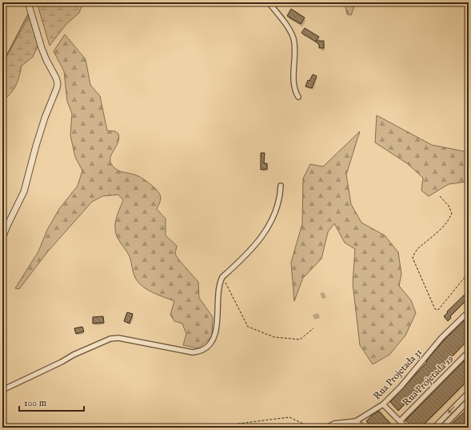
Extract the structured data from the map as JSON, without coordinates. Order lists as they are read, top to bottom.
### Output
{
  "streets": {
    "street": ["Rua Projetada 31", "Rua Projetada 29"]
  },
  "scale_bar": "100 m"
}
